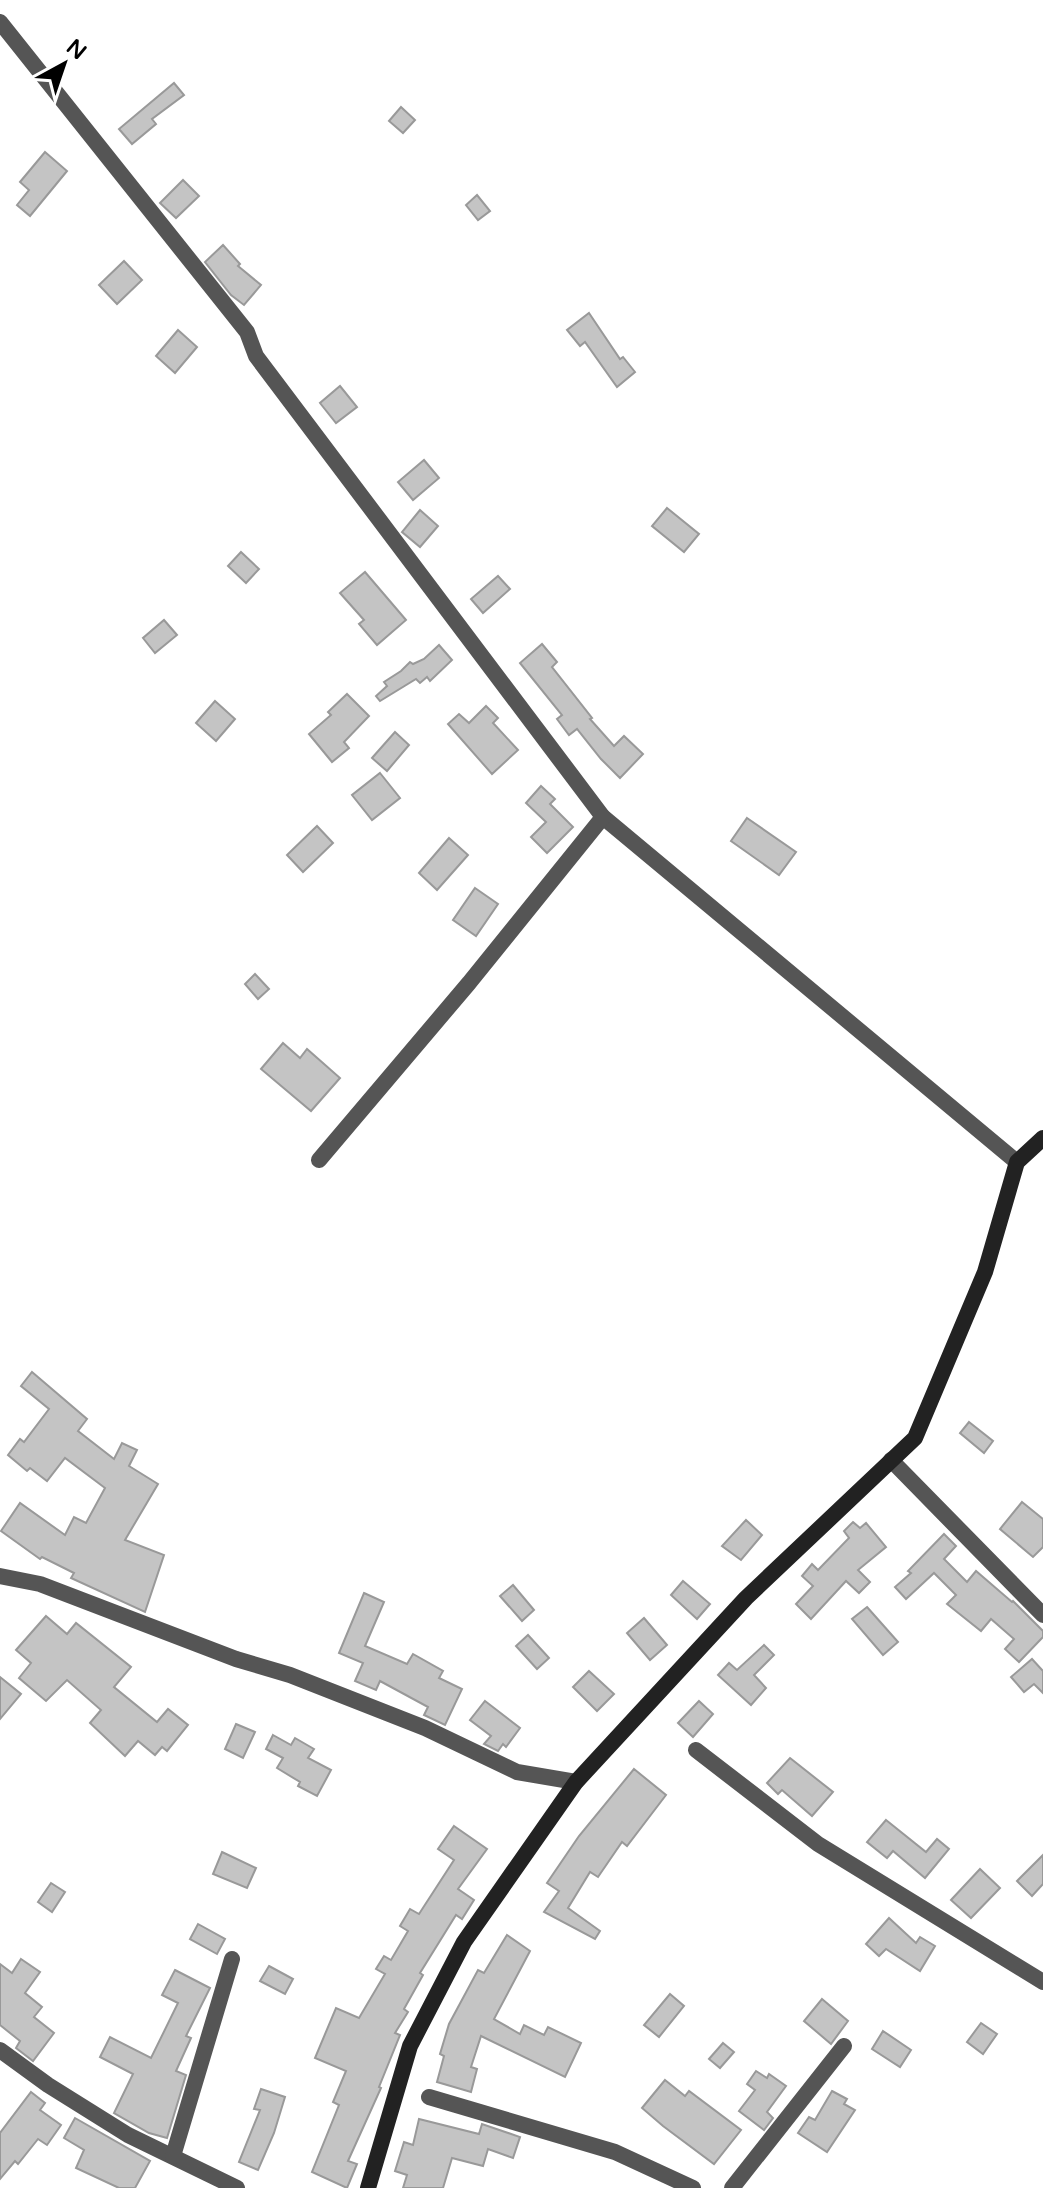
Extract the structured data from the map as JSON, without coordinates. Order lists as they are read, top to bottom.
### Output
{
  "north": "top right"
}
